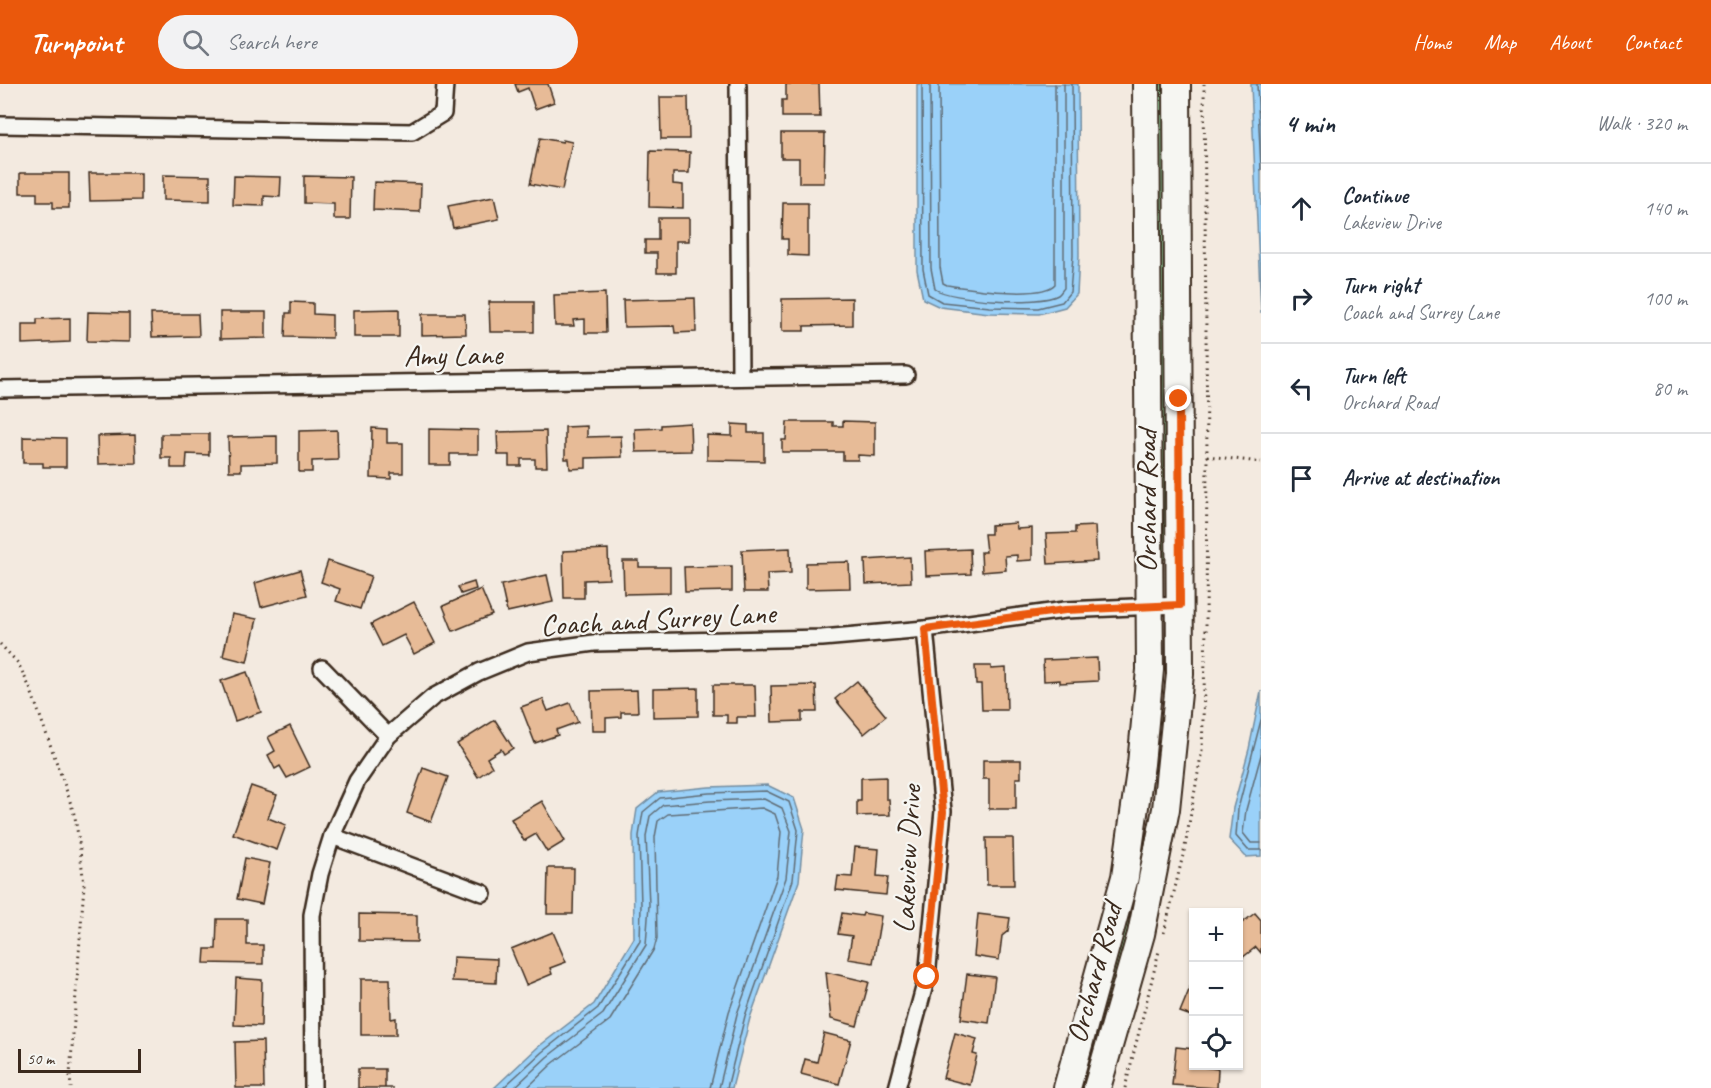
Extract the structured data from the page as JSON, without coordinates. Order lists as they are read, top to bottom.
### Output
{
  "streets": {
    "main road": ["Orchard Road"],
    "street": ["Amy Lane", "Coach and Surrey Lane", "Lakeview Drive"]
  },
  "crossings": [
    ["Orchard Road", "Coach and Surrey Lane"],
    ["Coach and Surrey Lane", "Lakeview Drive"]
  ],
  "scale_bar": "50 m",
  "page": {
    "header": "Turnpoint",
    "search": "Search here",
    "nav": [
      "Home",
      "Map",
      "About",
      "Contact"
    ],
    "heading": ["4 min", "Walk · 320 m"],
    "list": [
      ["Continue", "Lakeview Drive", "140 m"],
      ["Turn right", "Coach and Surrey Lane", "100 m"],
      ["Turn left", "Orchard Road", "80 m"],
      "Arrive at destination"
    ],
    "map_buttons": ["+", "−"],
    "scale": "50 m"
  }
}
